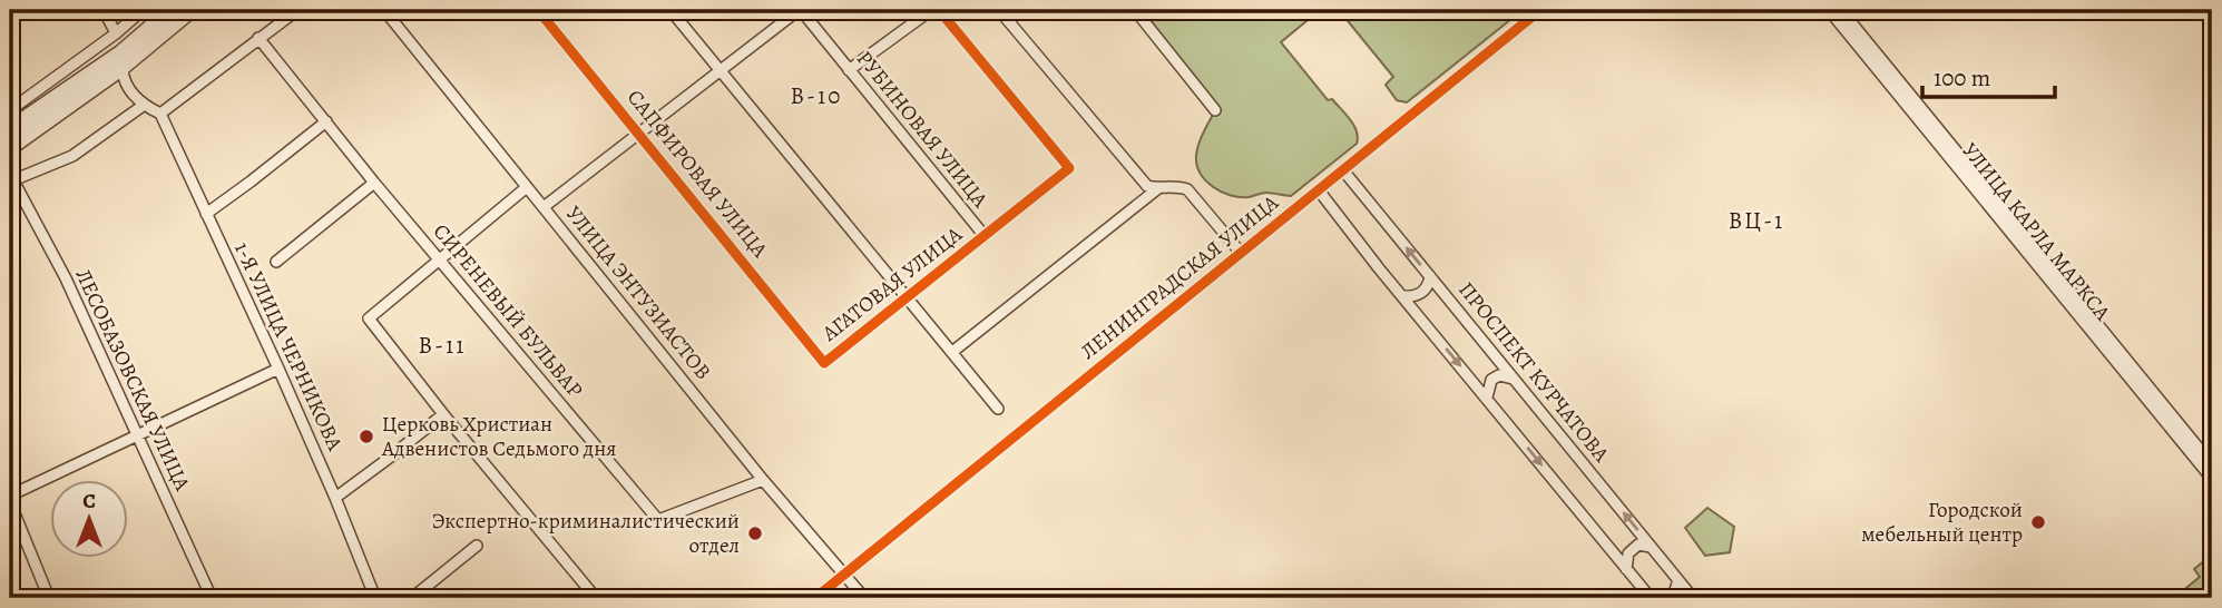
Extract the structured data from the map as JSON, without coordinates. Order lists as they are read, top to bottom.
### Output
{
  "streets": {
    "street": [
      "РУБИНОВАЯ УЛИЦА",
      "САПФИРОВАЯ УЛИЦА",
      "УЛИЦА КАРЛА МАРКСА",
      "ЛЕНИНГРАДСКАЯ УЛИЦА",
      "АГАТОВАЯ УЛИЦА",
      "УЛИЦА ЭНТУЗИАСТОВ",
      "СИРЕНЕВЫЙ БУЛЬВАР",
      "1-Я УЛИЦА ЧЕРНИКОВА",
      "ПРОСПЕКТ КУРЧАТОВА",
      "ЛЕСОБАЗОВСКАЯ УЛИЦА"
    ]
  },
  "crossings": [
    ["РУБИНОВАЯ УЛИЦА", "АГАТОВАЯ УЛИЦА"],
    ["САПФИРОВАЯ УЛИЦА", "АГАТОВАЯ УЛИЦА"],
    ["ЛЕНИНГРАДСКАЯ УЛИЦА", "УЛИЦА ЭНТУЗИАСТОВ"],
    ["ЛЕНИНГРАДСКАЯ УЛИЦА", "ПРОСПЕКТ КУРЧАТОВА"],
    ["УЛИЦА ЭНТУЗИАСТОВ", "СИРЕНЕВЫЙ БУЛЬВАР"]
  ],
  "districts": ["В-10", "ВЦ-1", "В-11"],
  "places": ["Церковь Христиан Адвенистов Седьмого дня", "Городской мебельный центр", "Экспертно-криминалистический отдел"],
  "scale_bar": "100 m",
  "north": "top"
}
